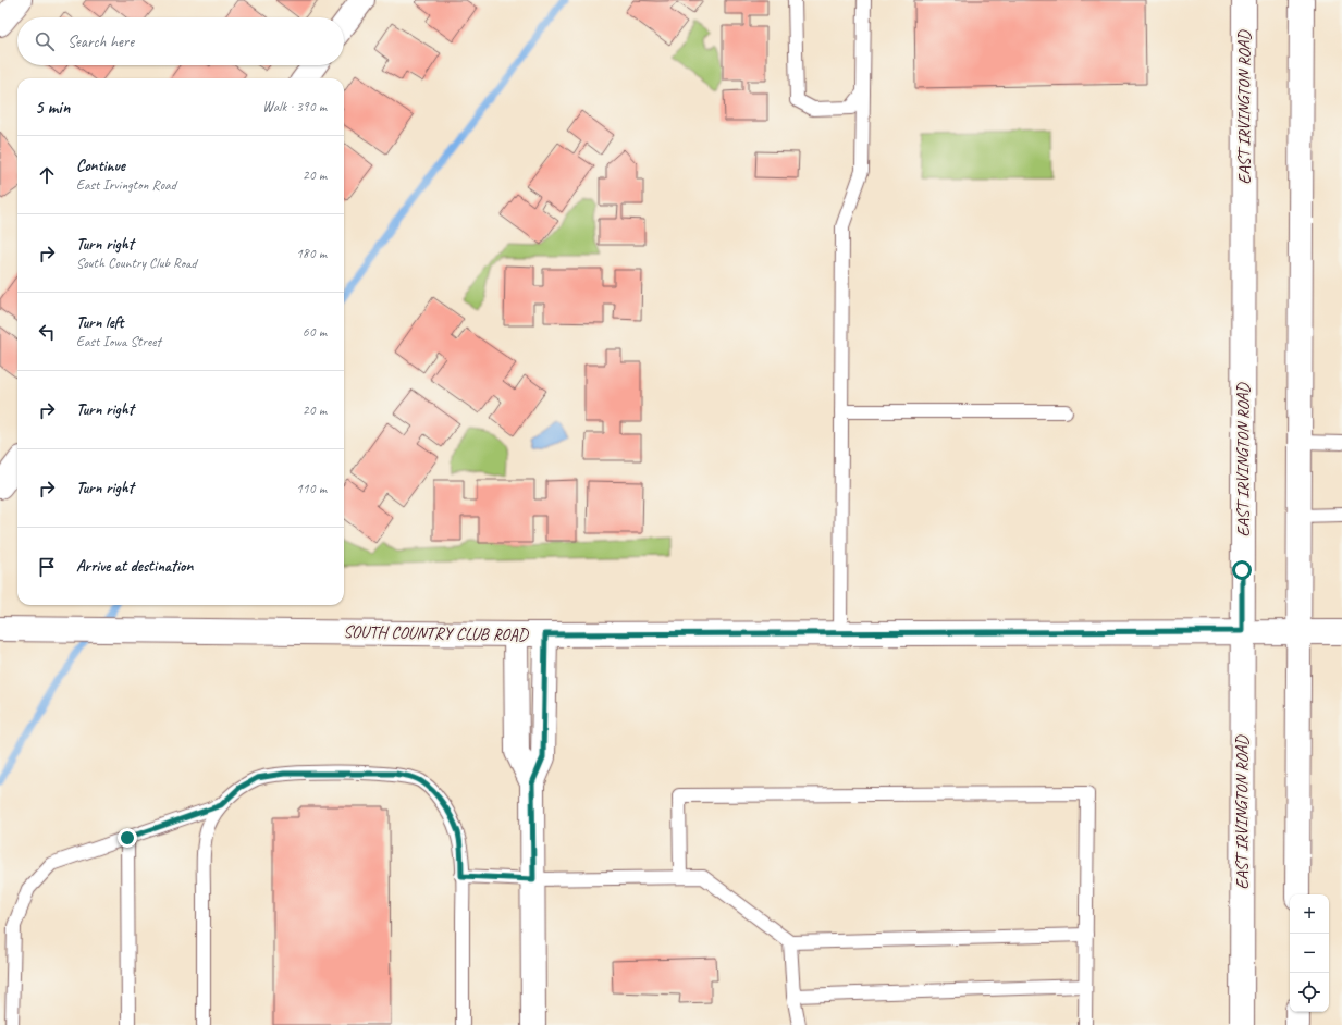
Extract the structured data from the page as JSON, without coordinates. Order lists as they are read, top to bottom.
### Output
{
  "streets": {
    "street": ["EAST IRVINGTON ROAD", "SOUTH COUNTRY CLUB ROAD"]
  },
  "crossings": [
    ["EAST IRVINGTON ROAD", "SOUTH COUNTRY CLUB ROAD"]
  ],
  "page": {
    "search": "Search here",
    "heading": ["5 min", "Walk · 390 m"],
    "list": [
      ["Continue", "East Irvington Road", "20 m"],
      ["Turn right", "South Country Club Road", "180 m"],
      ["Turn left", "East Iowa Street", "60 m"],
      ["Turn right", "20 m"],
      ["Turn right", "110 m"],
      "Arrive at destination"
    ],
    "map_buttons": ["+", "−"]
  }
}
